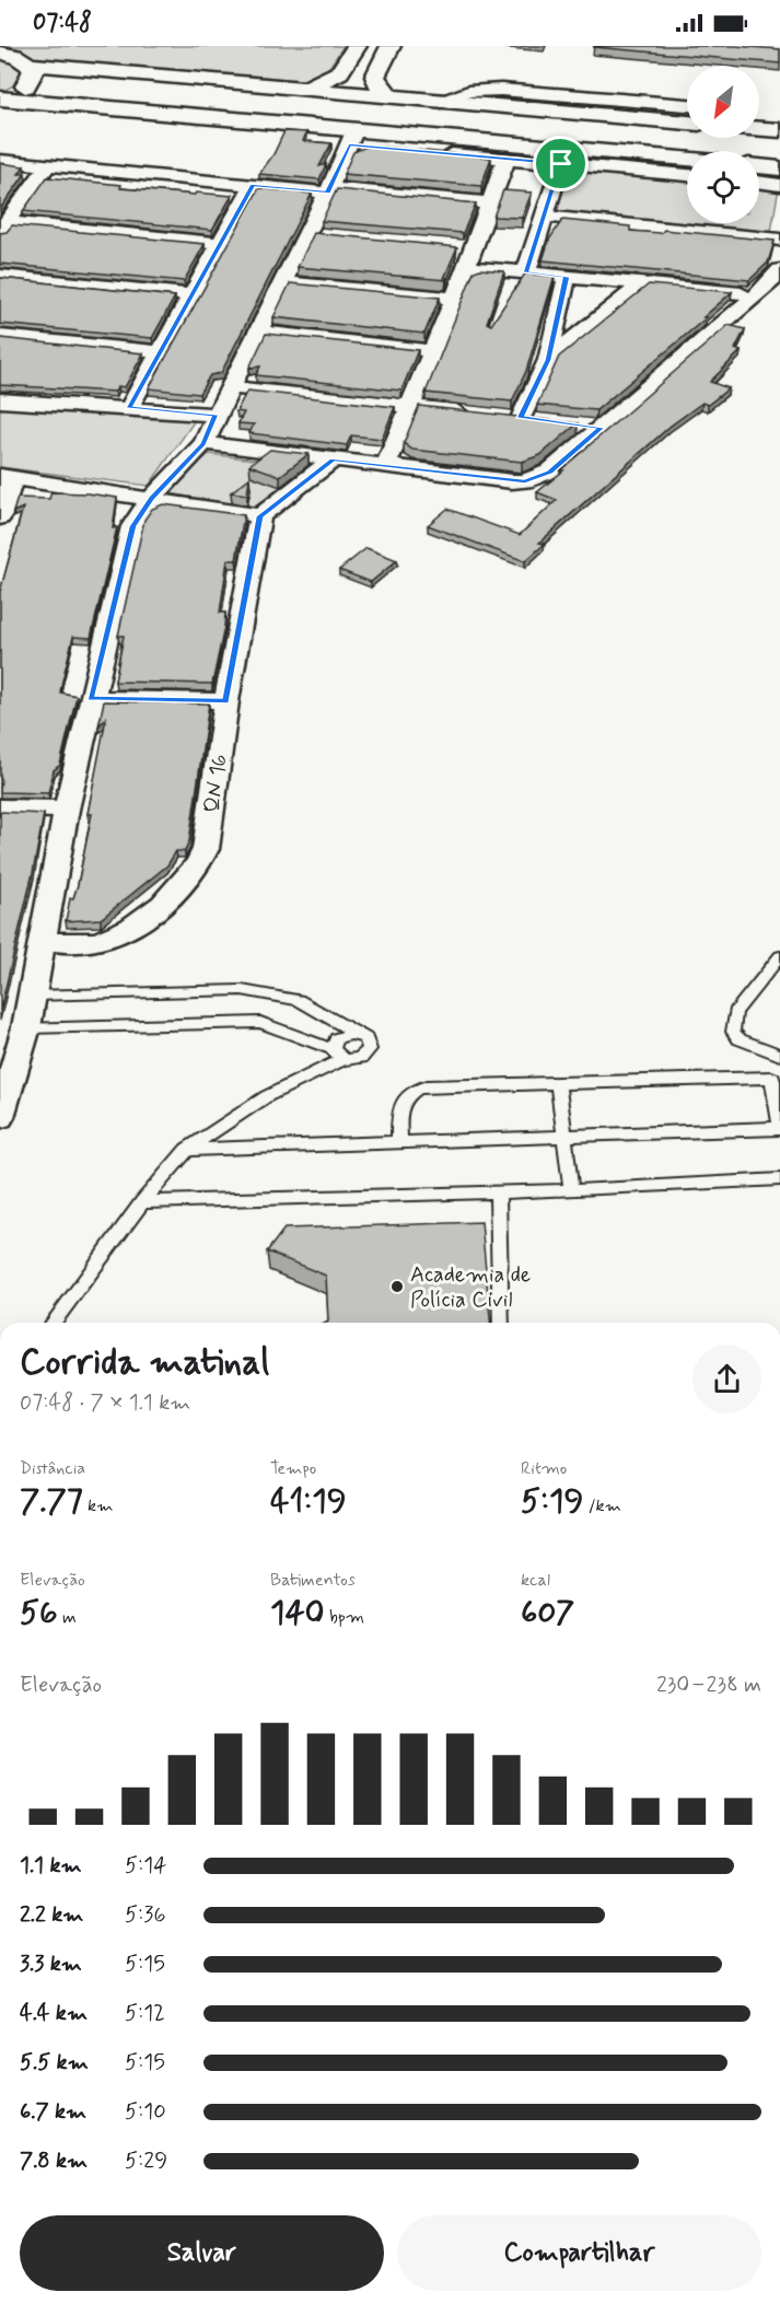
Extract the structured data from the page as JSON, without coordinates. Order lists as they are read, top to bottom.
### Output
{
  "streets": {
    "street": ["QN 16"]
  },
  "places": ["Academia de Polícia Civil"],
  "north": "bottom left",
  "page": {
    "status": "07:48",
    "heading": ["Corrida matinal", "07:48 · 7 × 1.1 km"],
    "stats": [
      ["Distância", "7.77 km"],
      ["Tempo", "41:19"],
      ["Ritmo", "5:19 /km"],
      ["Elevação", "56 m"],
      ["Batimentos", "140 bpm"],
      ["kcal", "607"]
    ],
    "chart": ["Elevação", "230–238 m"],
    "list": [
      {
        "name": "1.1 km",
        "note": "5:14"
      },
      {
        "name": "2.2 km",
        "note": "5:36"
      },
      {
        "name": "3.3 km",
        "note": "5:15"
      },
      {
        "name": "4.4 km",
        "note": "5:12"
      },
      {
        "name": "5.5 km",
        "note": "5:15"
      },
      {
        "name": "6.7 km",
        "note": "5:10"
      },
      {
        "name": "7.8 km",
        "note": "5:29"
      }
    ],
    "buttons": ["Salvar", "Compartilhar"]
  }
}
